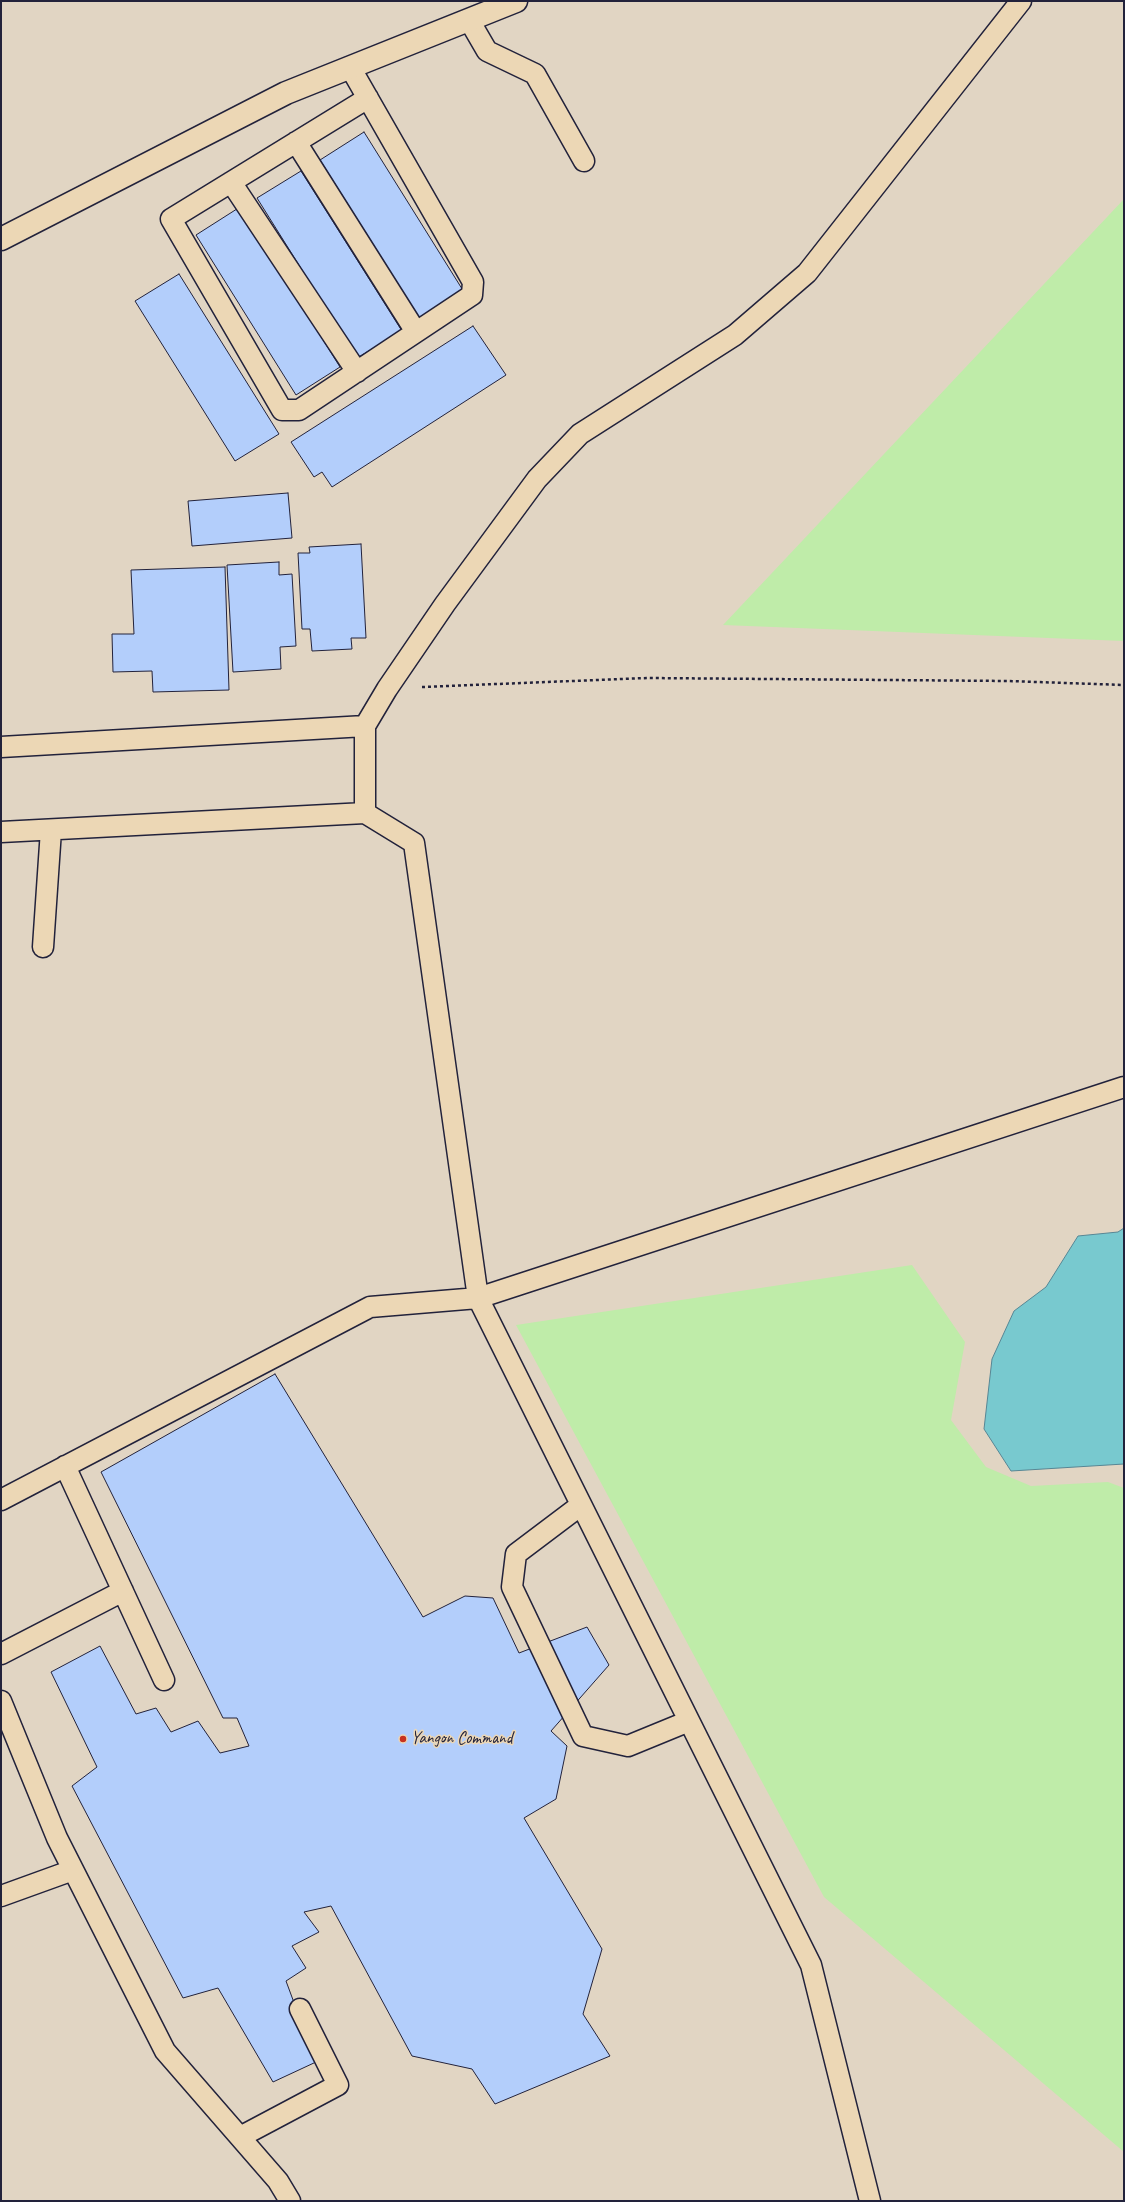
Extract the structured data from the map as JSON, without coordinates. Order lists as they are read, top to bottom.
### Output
{
  "places": ["Yangon Command"]
}
